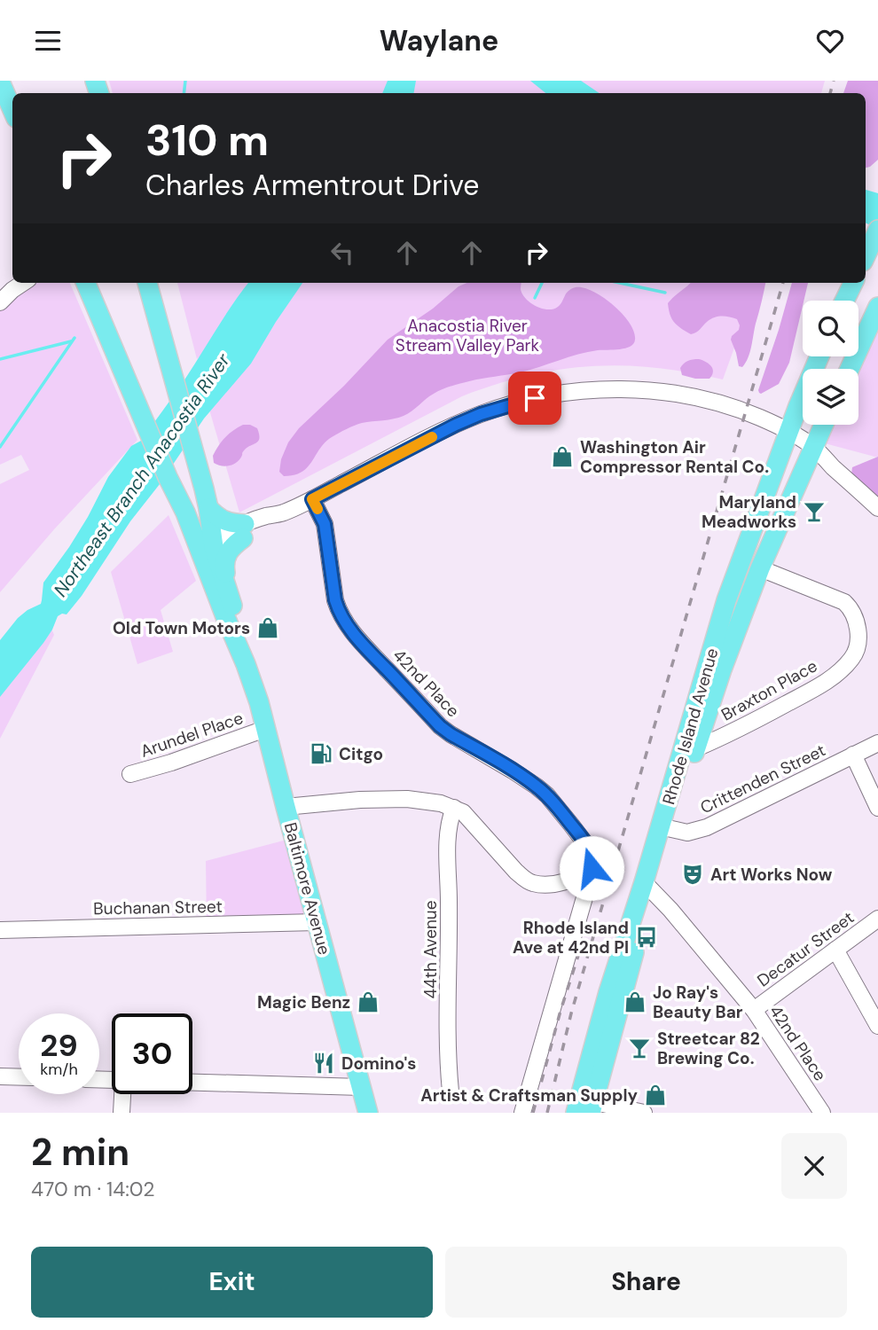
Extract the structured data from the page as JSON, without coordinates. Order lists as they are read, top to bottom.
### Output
{
  "streets": {
    "main road": ["Rhode Island Avenue", "Baltimore Avenue"],
    "street": [
      "42nd Place",
      "Braxton Place",
      "Arundel Place",
      "Crittenden Street",
      "Buchanan Street",
      "Decatur Street",
      "44th Avenue"
    ]
  },
  "crossings": [
    ["42nd Place", "Rhode Island Avenue"],
    ["42nd Place", "Decatur Street"],
    ["Braxton Place", "Rhode Island Avenue"],
    ["Rhode Island Avenue", "Crittenden Street"],
    ["Arundel Place", "Baltimore Avenue"],
    ["Baltimore Avenue", "Buchanan Street"]
  ],
  "water": ["Northeast Branch Anacostia River"],
  "parks": ["Anacostia River Stream Valley Park"],
  "places": {
    "shop": [
      "Washington Air Compressor Rental Co.",
      "Old Town Motors",
      "Magic Benz",
      "Jo Ray's Beauty Bar",
      "Artist & Craftsman Supply"
    ],
    "bar": ["Maryland Meadworks", "Streetcar 82 Brewing Co."],
    "fuel station": ["Citgo"],
    "theatre": ["Art Works Now"],
    "bus stop": ["Rhode Island Ave at 42nd Pl"],
    "restaurant": ["Domino's"]
  },
  "page": {
    "header": "Waylane",
    "turn": ["310 m", "Charles Armentrout Drive"],
    "speed": "29 km/h",
    "limit": "30",
    "heading": ["2 min", "470 m · 14:02"],
    "buttons": ["Exit", "Share"]
  }
}
